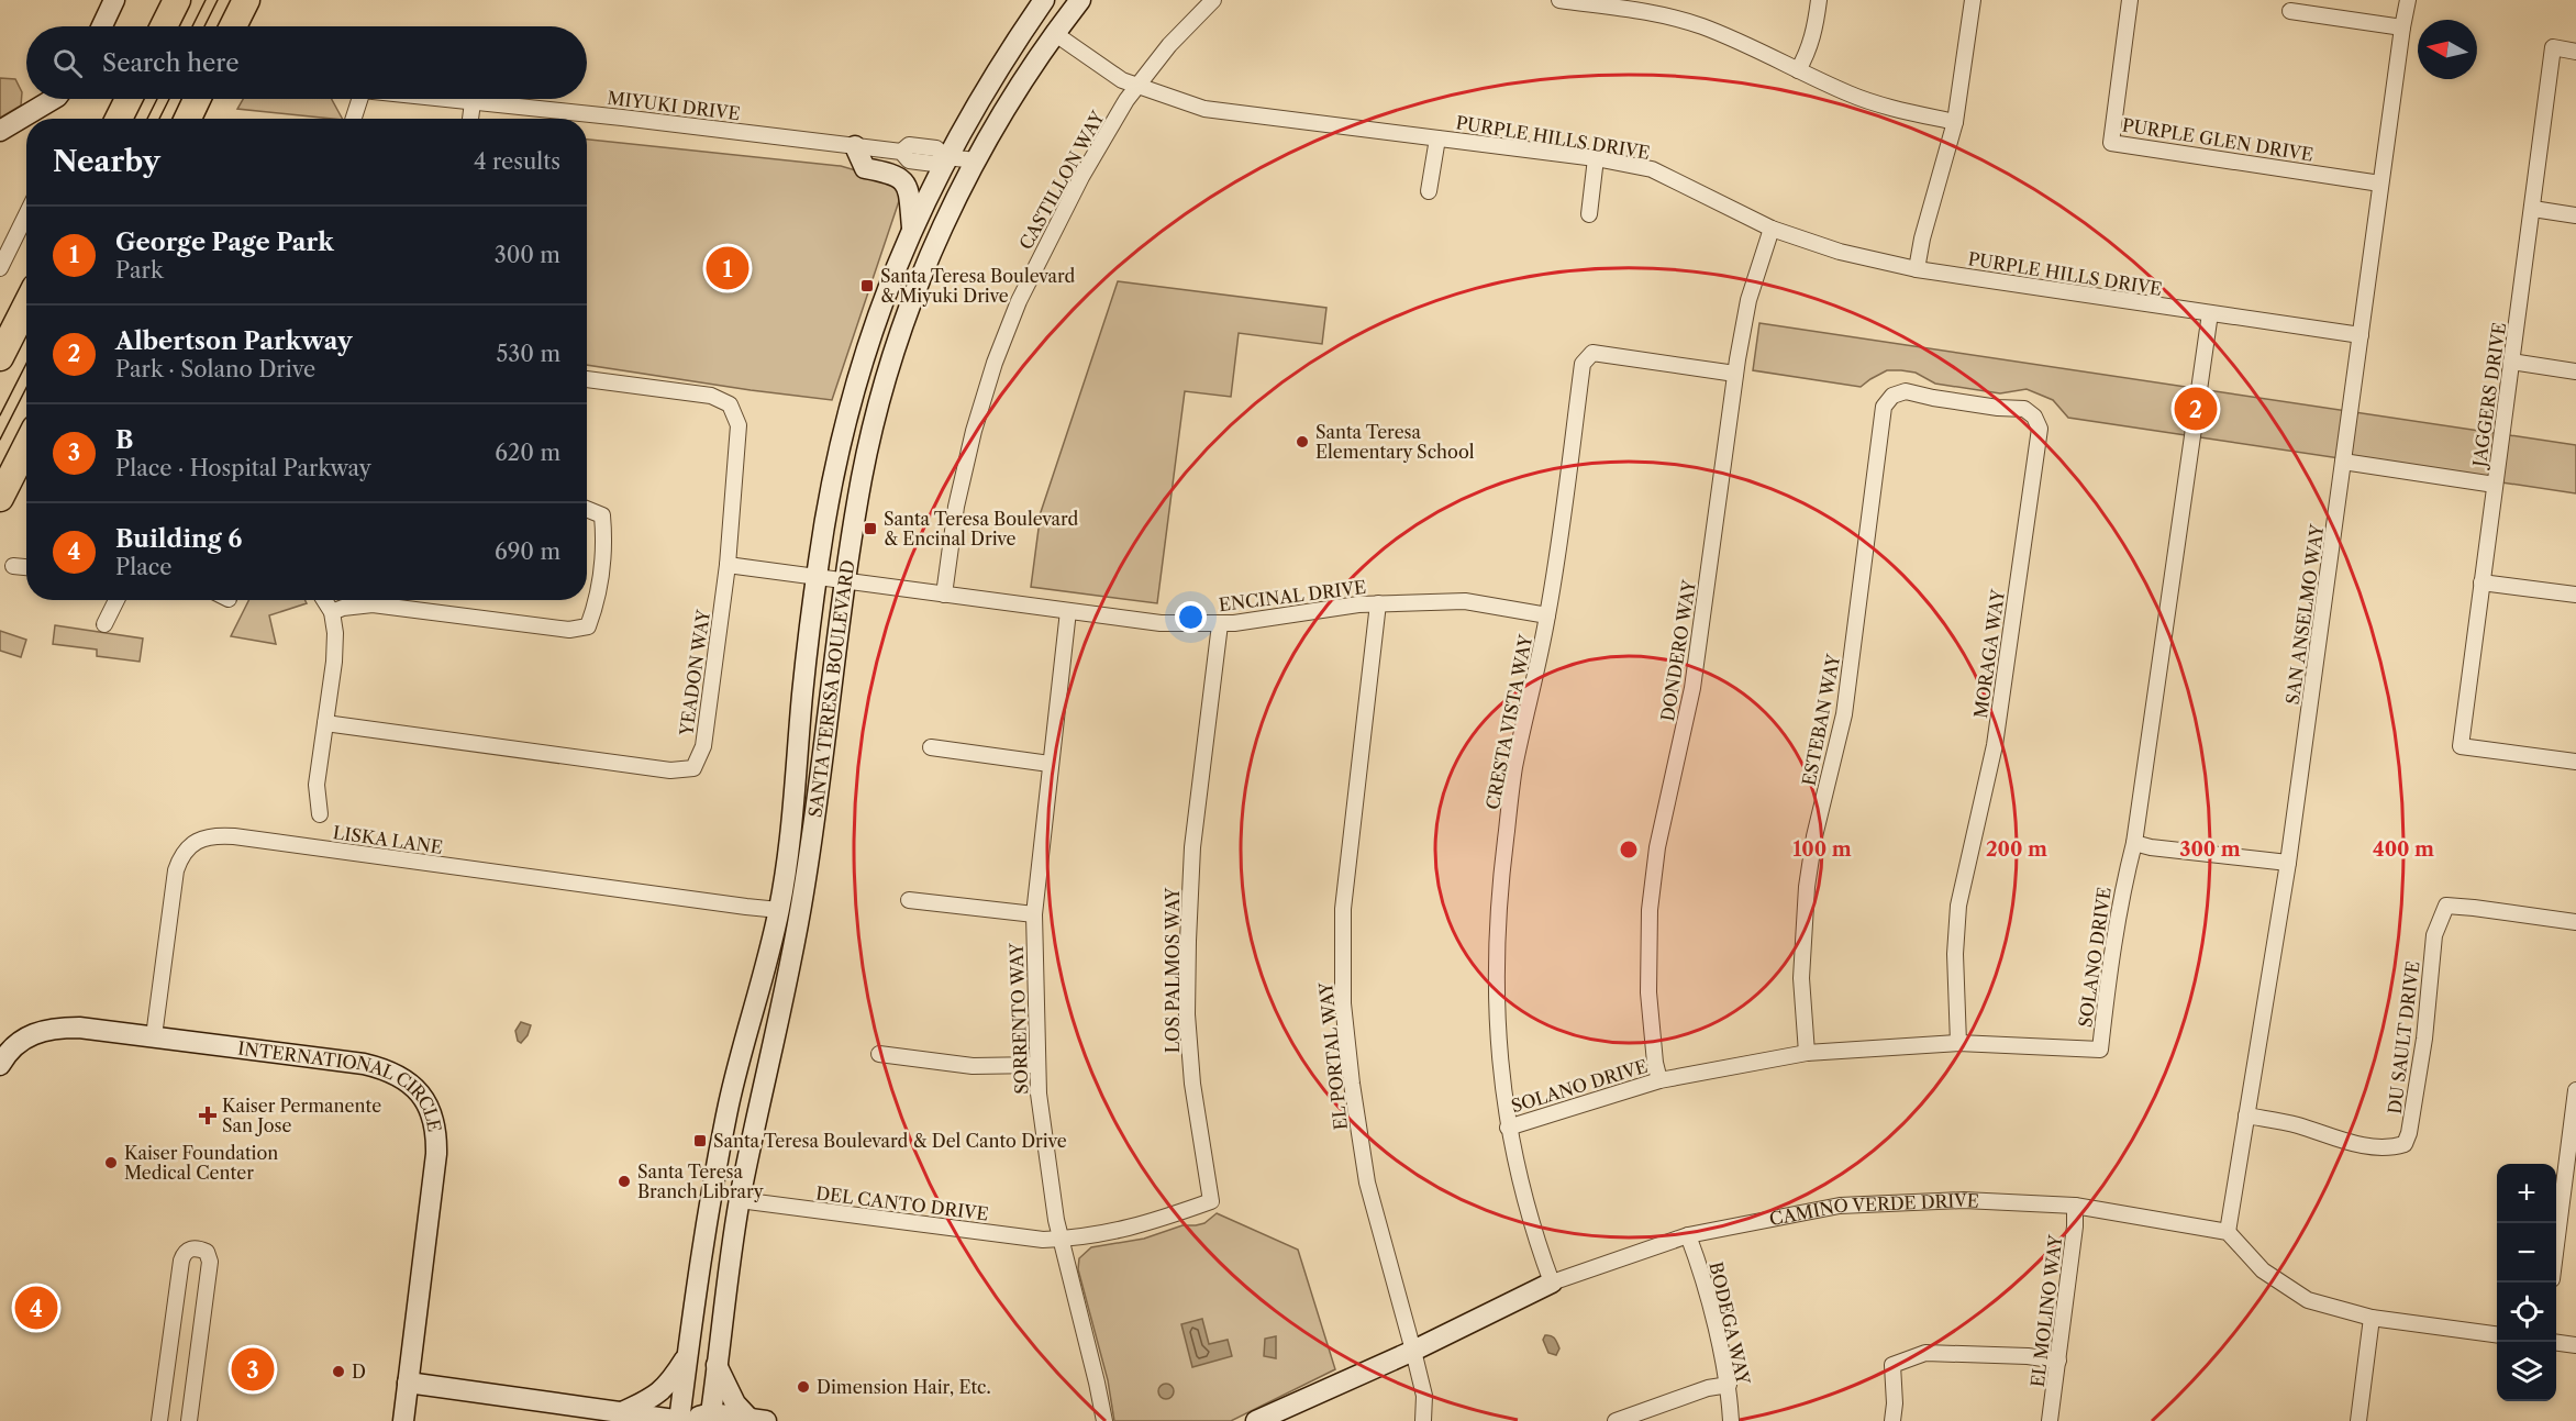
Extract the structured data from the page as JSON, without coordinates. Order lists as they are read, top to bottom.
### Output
{
  "streets": {
    "main road": ["SANTA TERESA BOULEVARD", "INTERNATIONAL CIRCLE", "CAMINO VERDE DRIVE"],
    "street": [
      "MIYUKI DRIVE",
      "PURPLE HILLS DRIVE",
      "PURPLE GLEN DRIVE",
      "CASTILLON WAY",
      "JAGGERS DRIVE",
      "ENCINAL DRIVE",
      "SAN ANSELMO WAY",
      "DONDERO WAY",
      "MORAGA WAY",
      "YEADON WAY",
      "ESTEBAN WAY",
      "CRESTA VISTA WAY",
      "LISKA LANE",
      "SOLANO DRIVE",
      "LOS PALMOS WAY",
      "SORRENTO WAY",
      "DU SAULT DRIVE",
      "EL PORTAL WAY",
      "DEL CANTO DRIVE",
      "EL MOLINO WAY",
      "BODEGA WAY"
    ]
  },
  "crossings": [
    ["MIYUKI DRIVE", "SANTA TERESA BOULEVARD"],
    ["PURPLE HILLS DRIVE", "CASTILLON WAY"],
    ["PURPLE HILLS DRIVE", "SAN ANSELMO WAY"],
    ["PURPLE HILLS DRIVE", "DONDERO WAY"],
    ["PURPLE HILLS DRIVE", "SANTA TERESA BOULEVARD"],
    ["PURPLE HILLS DRIVE", "SOLANO DRIVE"],
    ["PURPLE GLEN DRIVE", "SAN ANSELMO WAY"],
    ["CASTILLON WAY", "ENCINAL DRIVE"],
    ["ENCINAL DRIVE", "YEADON WAY"],
    ["ENCINAL DRIVE", "SANTA TERESA BOULEVARD"],
    ["ENCINAL DRIVE", "CRESTA VISTA WAY"],
    ["ENCINAL DRIVE", "LOS PALMOS WAY"],
    ["ENCINAL DRIVE", "SORRENTO WAY"],
    ["ENCINAL DRIVE", "EL PORTAL WAY"],
    ["SAN ANSELMO WAY", "DU SAULT DRIVE"],
    ["SAN ANSELMO WAY", "CAMINO VERDE DRIVE"],
    ["DONDERO WAY", "CRESTA VISTA WAY"],
    ["DONDERO WAY", "SOLANO DRIVE"],
    ["MORAGA WAY", "ESTEBAN WAY"],
    ["MORAGA WAY", "SOLANO DRIVE"],
    ["SANTA TERESA BOULEVARD", "LISKA LANE"],
    ["SANTA TERESA BOULEVARD", "DEL CANTO DRIVE"],
    ["ESTEBAN WAY", "SOLANO DRIVE"],
    ["CRESTA VISTA WAY", "SOLANO DRIVE"],
    ["CRESTA VISTA WAY", "CAMINO VERDE DRIVE"],
    ["LISKA LANE", "INTERNATIONAL CIRCLE"],
    ["LOS PALMOS WAY", "SORRENTO WAY"],
    ["LOS PALMOS WAY", "DEL CANTO DRIVE"],
    ["SORRENTO WAY", "DEL CANTO DRIVE"],
    ["EL PORTAL WAY", "CAMINO VERDE DRIVE"],
    ["CAMINO VERDE DRIVE", "EL MOLINO WAY"],
    ["CAMINO VERDE DRIVE", "BODEGA WAY"]
  ],
  "places": {
    "transit": ["Santa Teresa Boulevard & Miyuki Drive", "Santa Teresa Boulevard & Encinal Drive", "Santa Teresa Boulevard & Del Canto Drive"],
    "other": [
      "Santa Teresa Elementary School",
      "Kaiser Foundation Medical Center",
      "Santa Teresa Branch Library",
      "D",
      "Dimension Hair, Etc."
    ],
    "health": ["Kaiser Permanente San Jose"]
  },
  "north": "left",
  "page": {
    "search": "Search here",
    "heading": ["Nearby", "4 results"],
    "list": [
      {
        "mark": "1",
        "name": "George Page Park",
        "note": "Park",
        "value": "300 m"
      },
      {
        "mark": "2",
        "name": "Albertson Parkway",
        "note": "Park · Solano Drive",
        "value": "530 m"
      },
      {
        "mark": "3",
        "name": "B",
        "note": "Place · Hospital Parkway",
        "value": "620 m"
      },
      {
        "mark": "4",
        "name": "Building 6",
        "note": "Place",
        "value": "690 m"
      }
    ],
    "pins": [
      "1",
      "2",
      "4",
      "3"
    ],
    "map_buttons": ["+", "−"]
  },
  "rings": [
    "100 m",
    "200 m",
    "300 m",
    "400 m"
  ]
}
